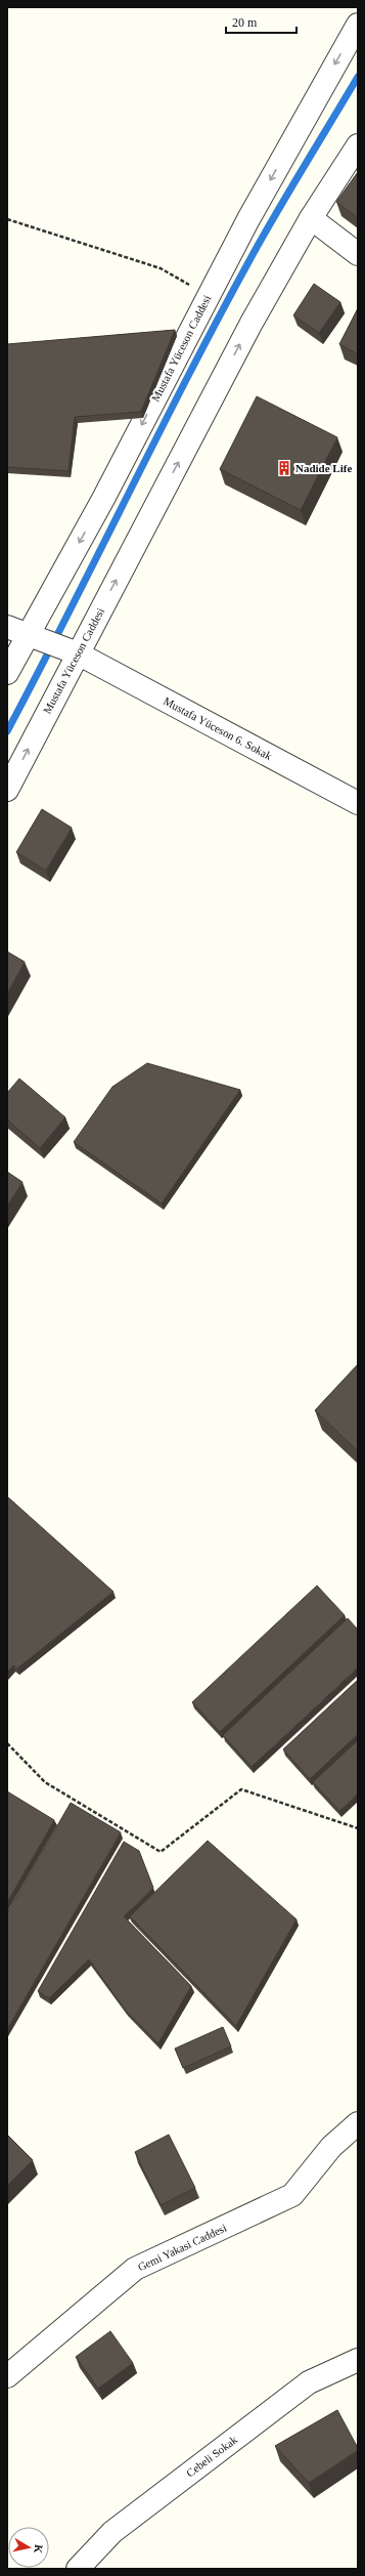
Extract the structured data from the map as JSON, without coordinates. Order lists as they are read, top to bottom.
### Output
{
  "streets": {
    "street": [
      "Mustafa Yüceson Caddesi",
      "Mustafa Yüceson 6. Sokak",
      "Gemi Yakasi Caddesi",
      "Cebeli Sokak"
    ]
  },
  "crossings": [
    ["Mustafa Yüceson Caddesi", "Mustafa Yüceson 6. Sokak"]
  ],
  "places": {
    "building": ["Nadide Life"]
  },
  "scale_bar": "20 m",
  "north": "right"
}
